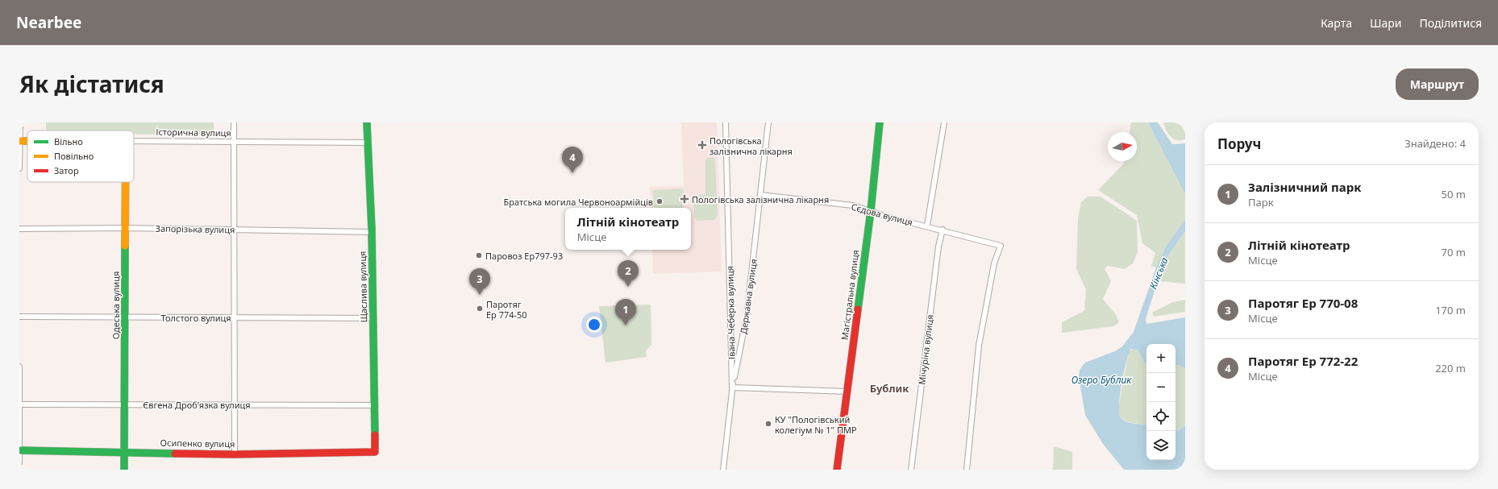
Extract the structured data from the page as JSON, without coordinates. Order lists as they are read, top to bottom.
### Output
{
  "streets": {
    "street": [
      "Історична вулиця",
      "Сєдова вулиця",
      "Запорізька вулиця",
      "Щаслива вулиця",
      "Магістральна вулиця",
      "Державна вулиця",
      "Одеська вулиця",
      "Івана Чеберка вулиця",
      "Толстого вулиця",
      "Мічуріна вулиця",
      "Євгена Дроб’язка вулиця",
      "Осипенко вулиця"
    ]
  },
  "crossings": [
    ["Історична вулиця", "Щаслива вулиця"],
    ["Сєдова вулиця", "Магістральна вулиця"],
    ["Сєдова вулиця", "Державна вулиця"],
    ["Сєдова вулиця", "Мічуріна вулиця"],
    ["Запорізька вулиця", "Щаслива вулиця"],
    ["Запорізька вулиця", "Одеська вулиця"],
    ["Щаслива вулиця", "Толстого вулиця"],
    ["Щаслива вулиця", "Євгена Дроб’язка вулиця"],
    ["Щаслива вулиця", "Осипенко вулиця"],
    ["Державна вулиця", "Івана Чеберка вулиця"],
    ["Одеська вулиця", "Толстого вулиця"],
    ["Одеська вулиця", "Євгена Дроб’язка вулиця"],
    ["Одеська вулиця", "Осипенко вулиця"]
  ],
  "districts": ["Бублик"],
  "water": ["Кінська", "Озеро Бублик"],
  "places": {
    "health": ["Пологiвська залiзнична лiкарня", "Пологівська залізнична лікарня"],
    "other": [
      "Братська могила Червоноармійців",
      "Паровоз Ер797-93",
      "Паротяг Ер 774-50",
      "КУ \"Пологівський колегіум № 1\" ПМР"
    ]
  },
  "legend": ["Вільно", "Повільно", "Затор"],
  "north": "right",
  "page": {
    "header": "Nearbee",
    "nav": ["Карта", "Шари", "Поділитися"],
    "title": "Як дістатися",
    "buttons": "Маршрут",
    "heading": ["Поруч", "Знайдено: 4"],
    "pins": [
      "4",
      "2",
      "3",
      "1"
    ],
    "list": [
      {
        "mark": "1",
        "name": "Залізничний парк",
        "note": "Парк",
        "value": "50 m"
      },
      {
        "mark": "2",
        "name": "Літній кінотеатр",
        "note": "Місце",
        "value": "70 m"
      },
      {
        "mark": "3",
        "name": "Паротяг Ер 770-08",
        "note": "Місце",
        "value": "170 m"
      },
      {
        "mark": "4",
        "name": "Паротяг Ер 772-22",
        "note": "Місце",
        "value": "220 m"
      }
    ],
    "popup": ["Літній кінотеатр", "Місце"],
    "map_buttons": ["+", "−"]
  }
}
